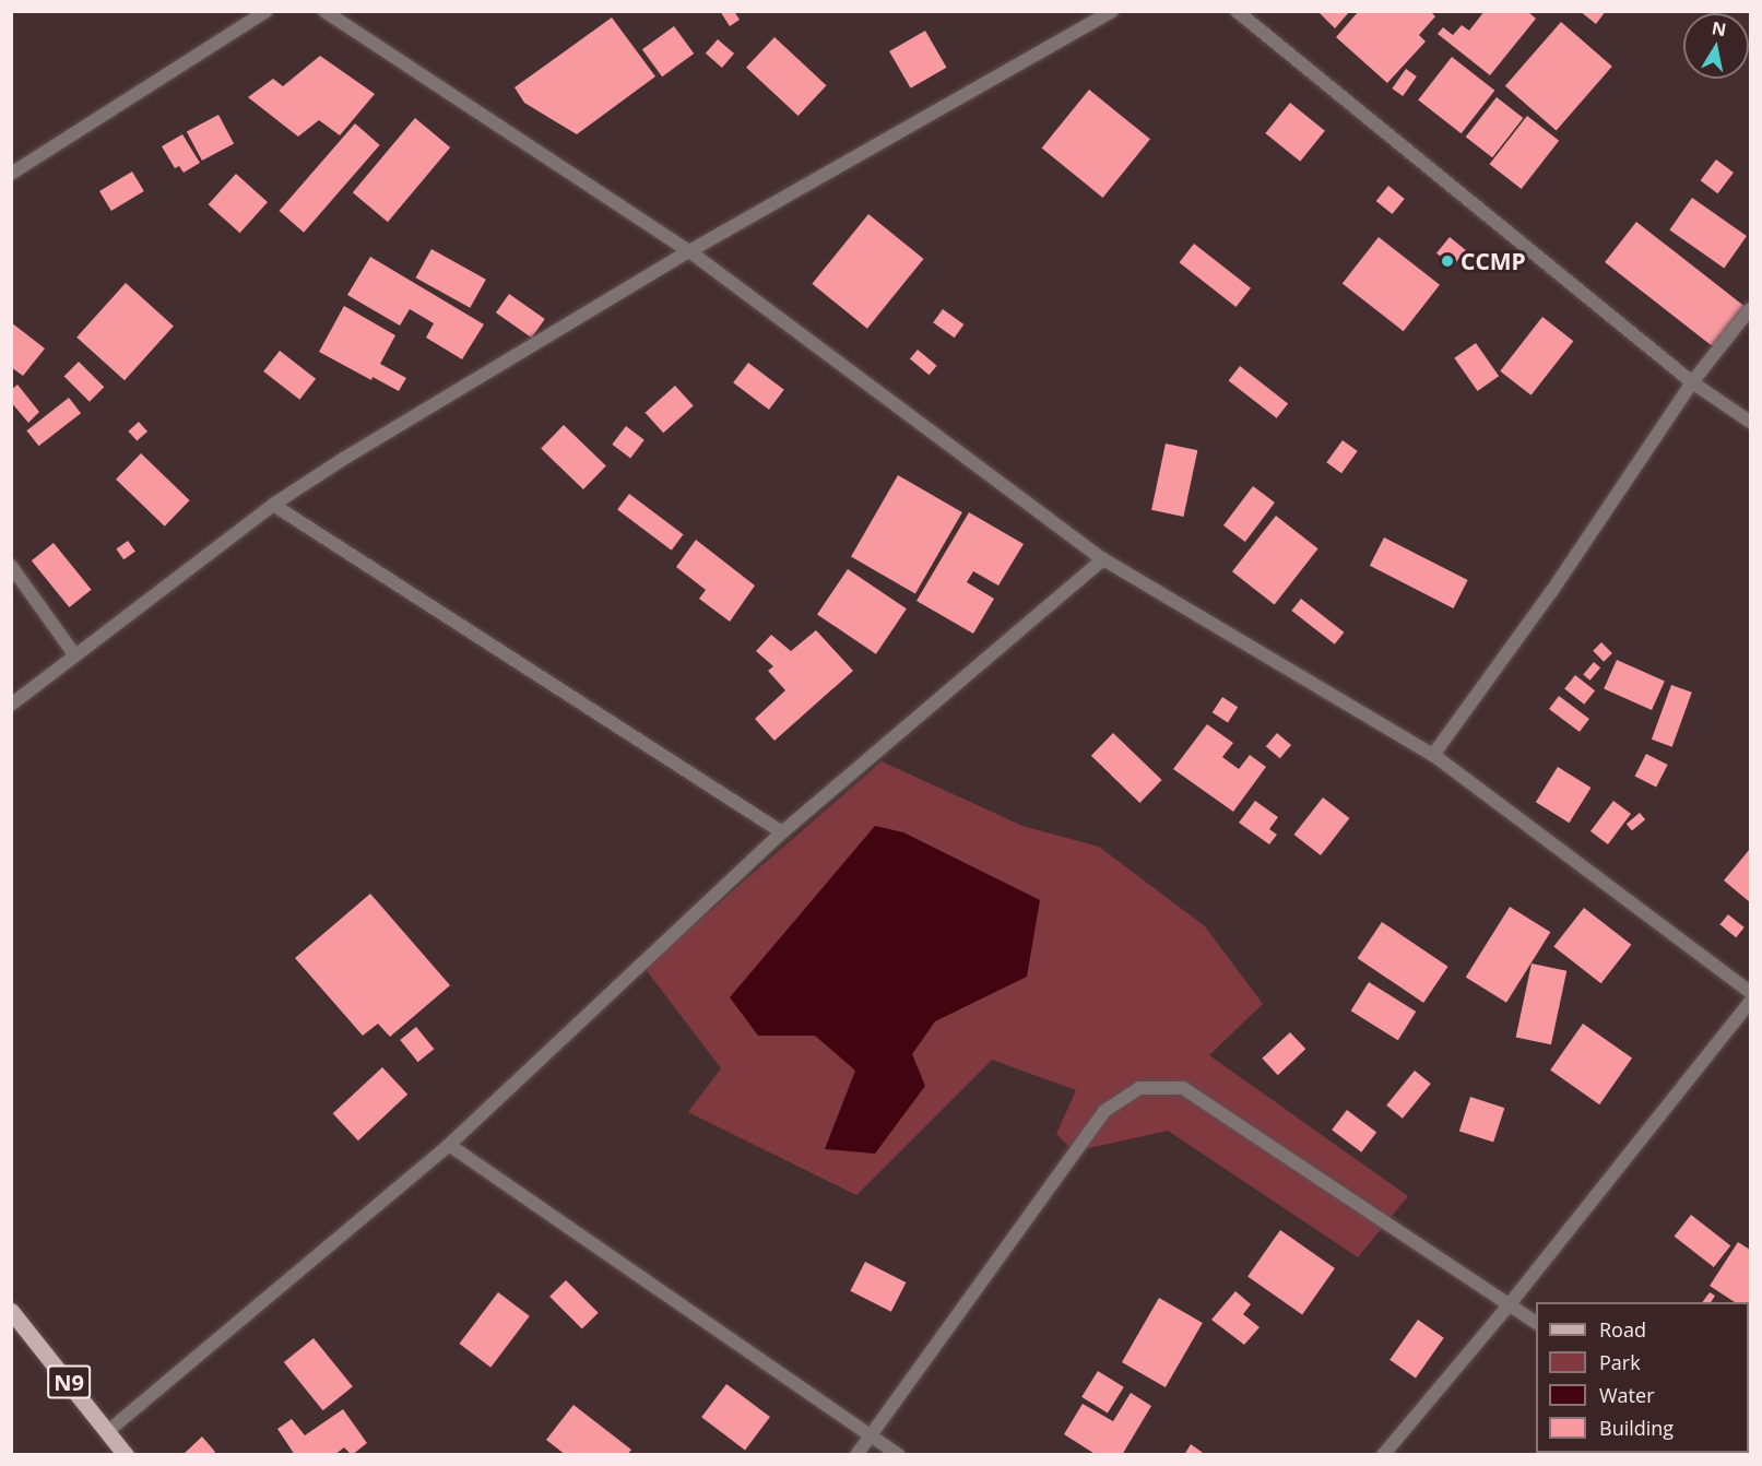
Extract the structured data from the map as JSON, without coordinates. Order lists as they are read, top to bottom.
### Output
{
  "streets": {
    "main road": ["N9"]
  },
  "places": ["CCMP"],
  "legend": [
    "Road",
    "Park",
    "Water",
    "Building"
  ],
  "north": "top"
}
